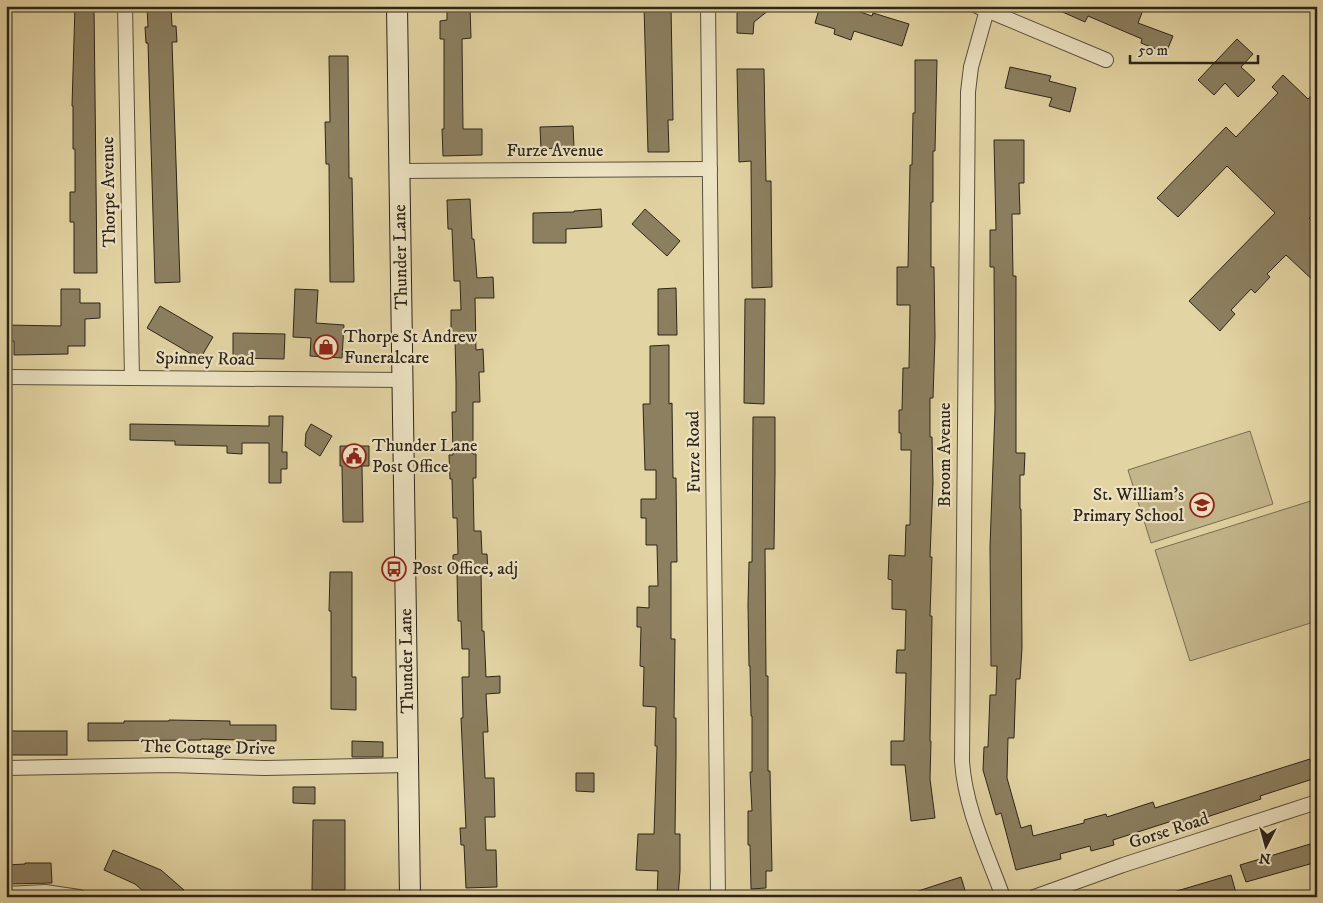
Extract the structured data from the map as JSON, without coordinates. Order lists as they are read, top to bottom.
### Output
{
  "streets": {
    "street": [
      "Furze Avenue",
      "Thorpe Avenue",
      "Thunder Lane",
      "Spinney Road",
      "Furze Road",
      "Broom Avenue",
      "The Cottage Drive",
      "Gorse Road"
    ]
  },
  "crossings": [
    ["Furze Avenue", "Thunder Lane"],
    ["Furze Avenue", "Furze Road"],
    ["Thorpe Avenue", "Spinney Road"],
    ["Thunder Lane", "Spinney Road"],
    ["Thunder Lane", "The Cottage Drive"]
  ],
  "places": {
    "shop": ["Thorpe St Andrew Funeralcare"],
    "public building": ["Thunder Lane Post Office"],
    "school or university": ["St. William's Primary School"],
    "bus stop": ["Post Office, adj"]
  },
  "scale_bar": "50 m",
  "north": "bottom"
}
